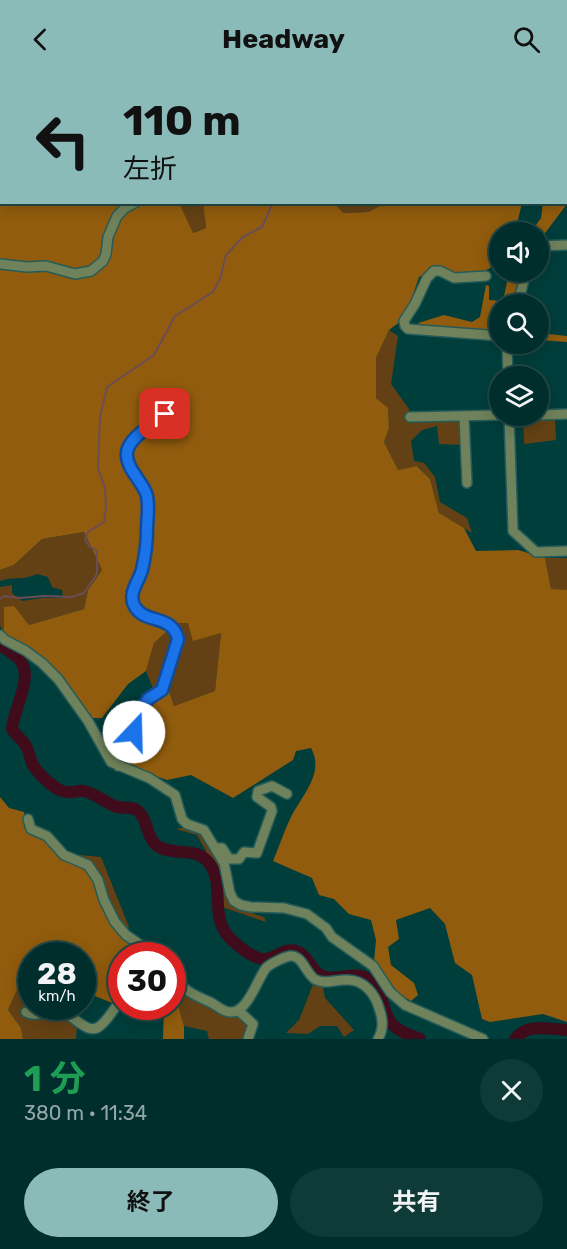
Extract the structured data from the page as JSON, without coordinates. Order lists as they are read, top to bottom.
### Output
{
  "page": {
    "header": "Headway",
    "turn": ["110 m", "左折"],
    "speed": "28 km/h",
    "limit": "30",
    "heading": ["1 分", "380 m · 11:34"],
    "buttons": ["終了", "共有"]
  }
}
